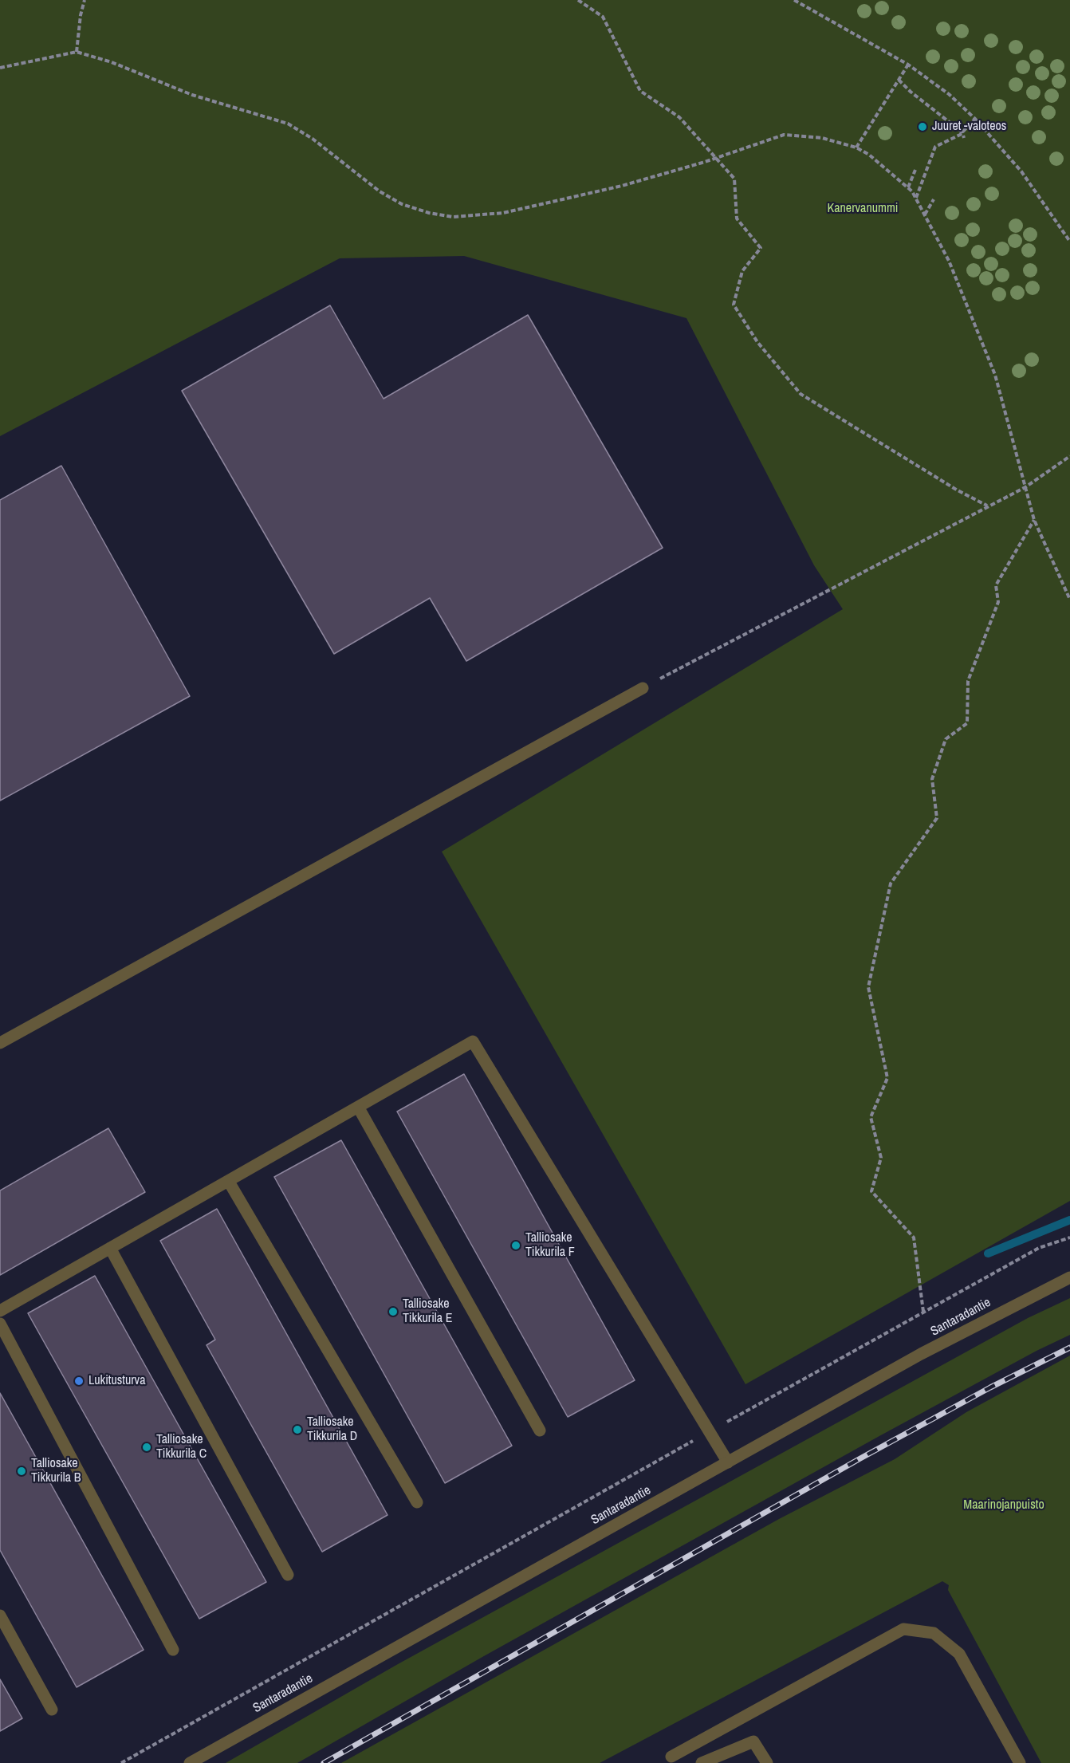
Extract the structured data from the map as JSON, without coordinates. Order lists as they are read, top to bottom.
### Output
{
  "streets": {
    "street": ["Santaradantie"]
  },
  "parks": ["Kanervanummi", "Maarinojanpuisto"],
  "places": [
    "Juuret -valoteos",
    "Talliosake Tikkurila F",
    "Talliosake Tikkurila E",
    "Lukitusturva",
    "Talliosake Tikkurila D",
    "Talliosake Tikkurila C",
    "Talliosake Tikkurila B"
  ]
}
